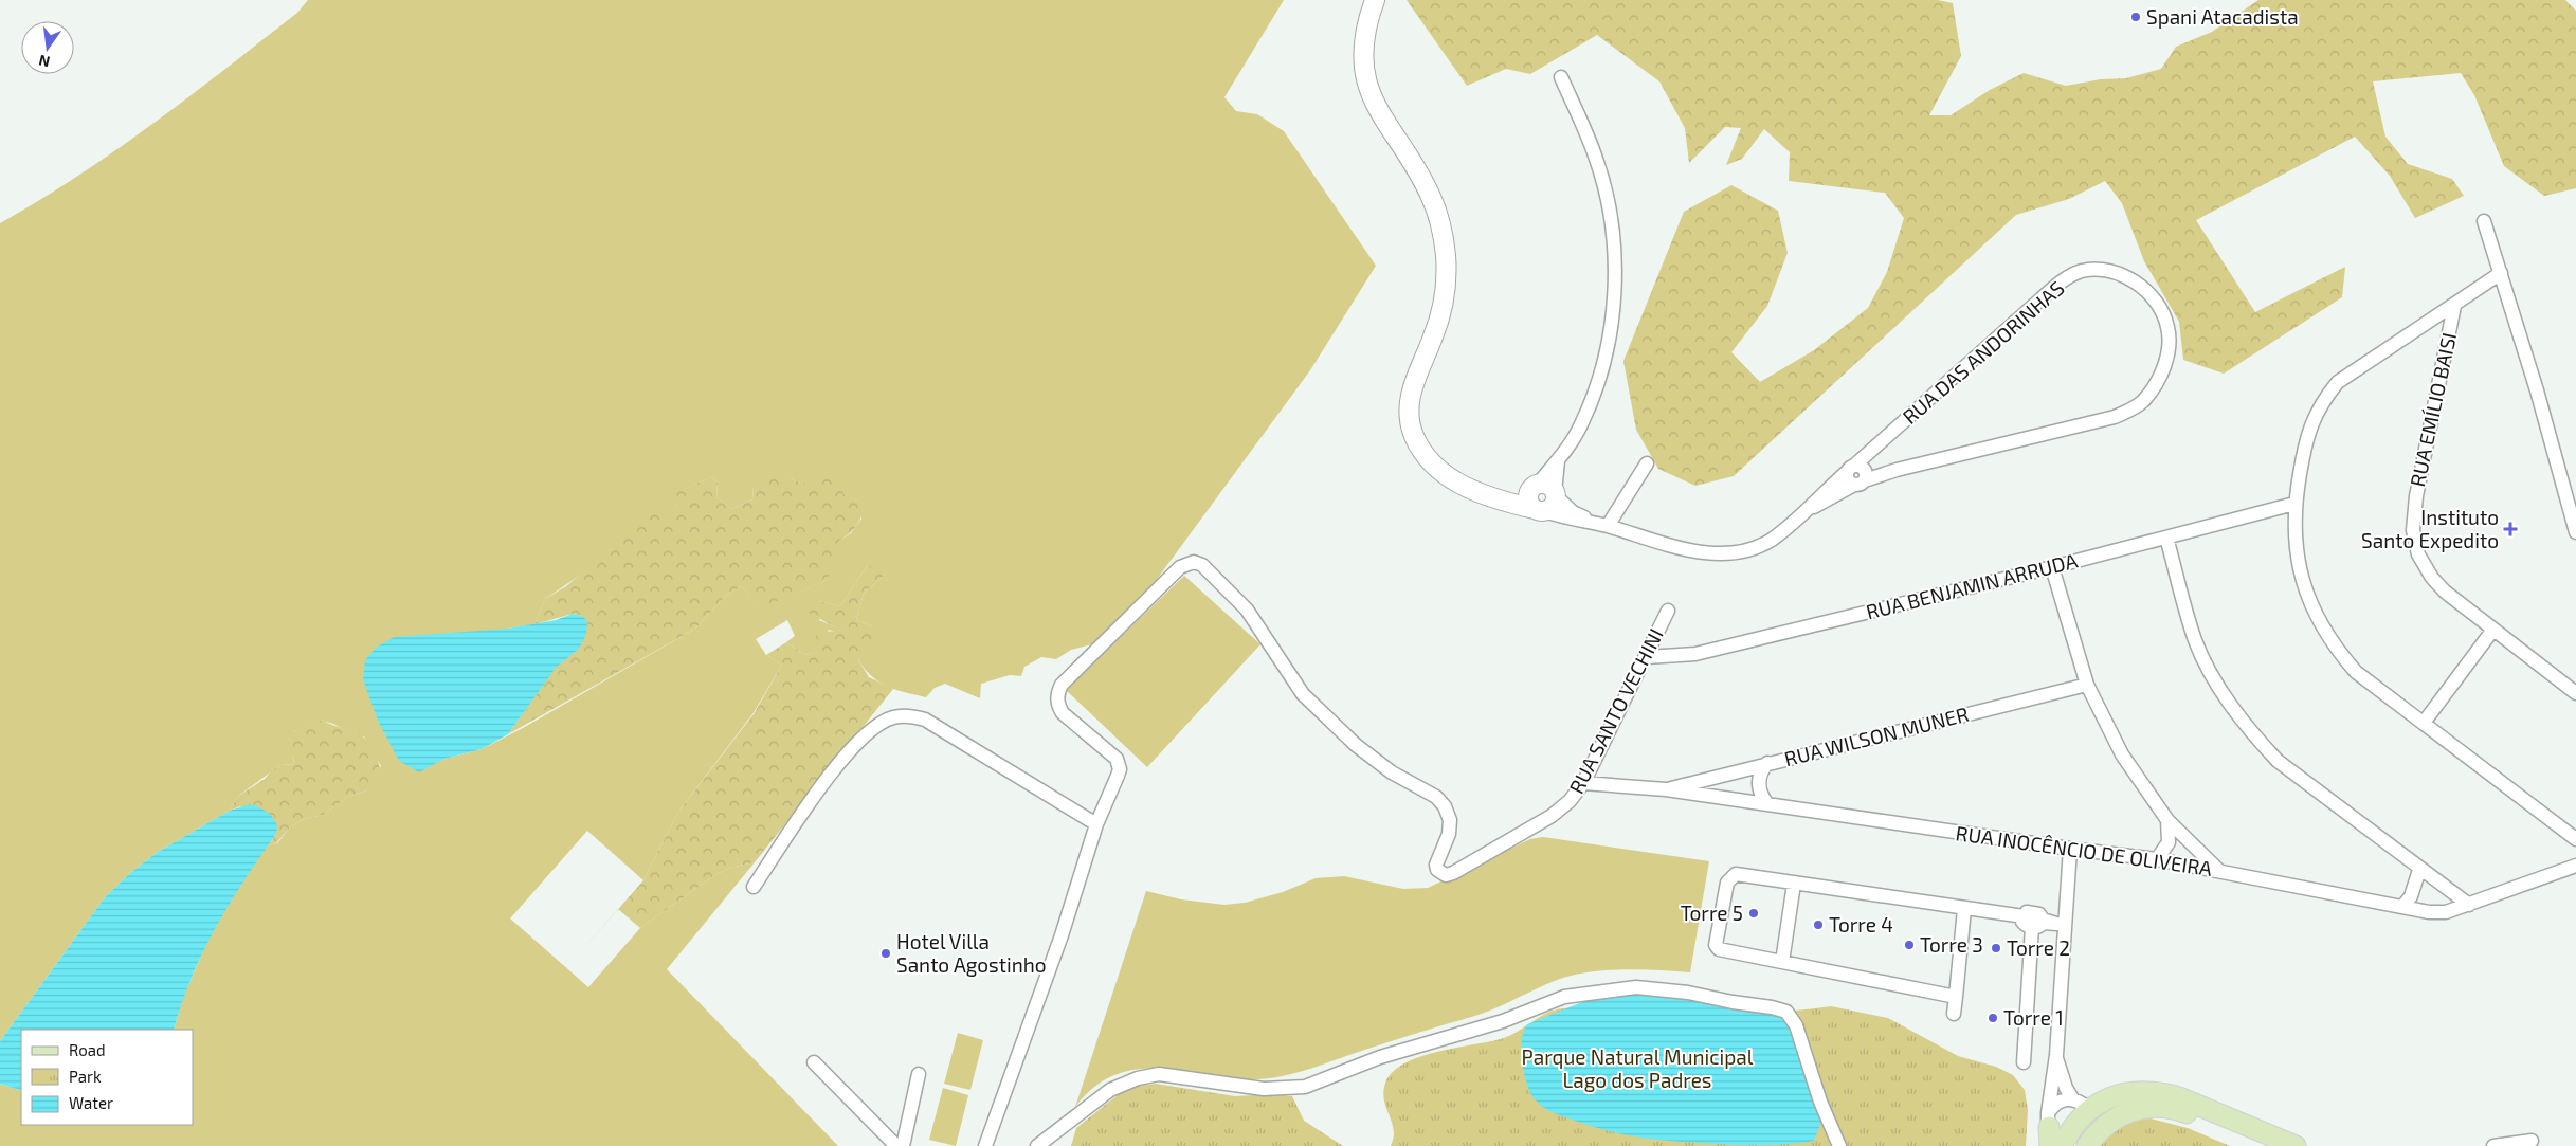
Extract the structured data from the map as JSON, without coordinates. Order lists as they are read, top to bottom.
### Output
{
  "streets": {
    "street": [
      "RUA DAS ANDORINHAS",
      "RUA EMÍLIO BAISI",
      "RUA BENJAMIN ARRUDA",
      "RUA SANTO VECHINI",
      "RUA WILSON MUNER",
      "RUA INOCÊNCIO DE OLIVEIRA"
    ]
  },
  "crossings": [
    ["RUA BENJAMIN ARRUDA", "RUA SANTO VECHINI"],
    ["RUA SANTO VECHINI", "RUA INOCÊNCIO DE OLIVEIRA"],
    ["RUA WILSON MUNER", "RUA INOCÊNCIO DE OLIVEIRA"]
  ],
  "parks": ["Parque Natural Municipal Lago dos Padres"],
  "places": {
    "other": [
      "Spani Atacadista",
      "Torre 5",
      "Torre 4",
      "Torre 3",
      "Torre 2",
      "Hotel Villa Santo Agostinho",
      "Torre 1"
    ],
    "health": ["Instituto Santo Expedito"]
  },
  "legend": ["Road", "Park", "Water"],
  "north": "bottom"
}
